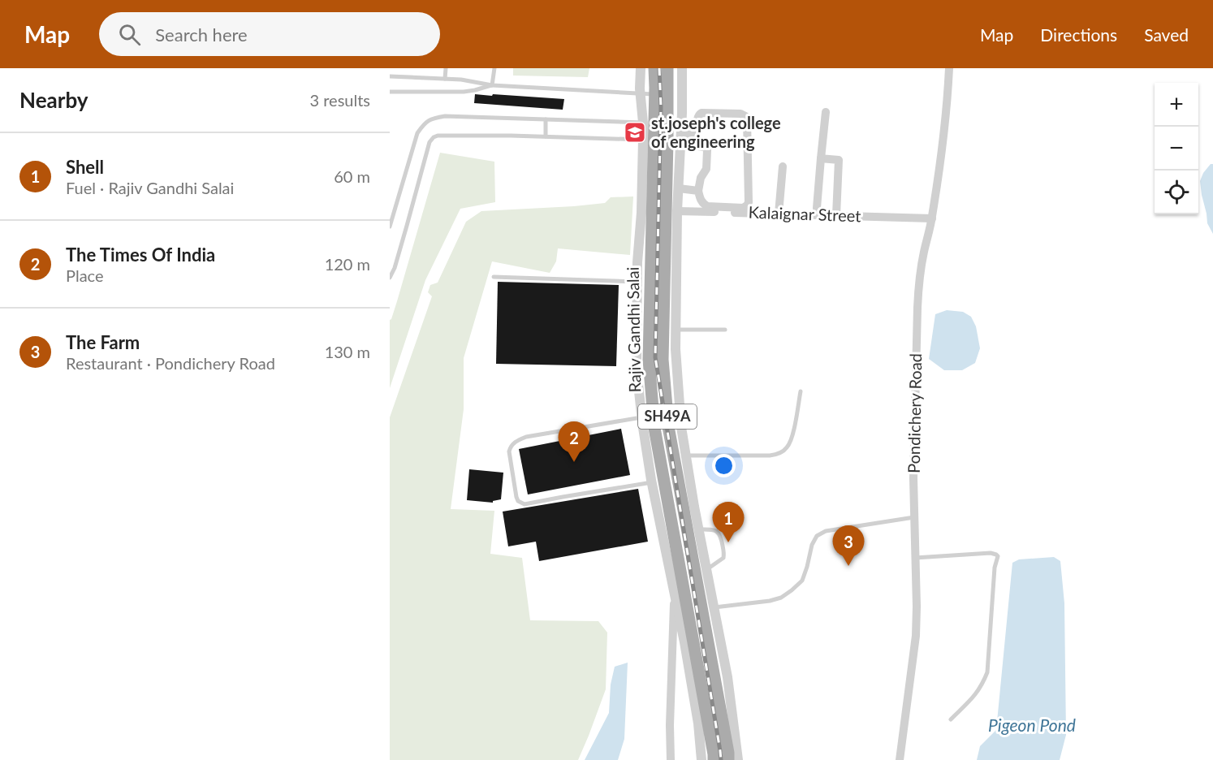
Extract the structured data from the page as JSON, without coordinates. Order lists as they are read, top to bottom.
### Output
{
  "streets": {
    "main road": ["Rajiv Gandhi Salai", "SH49A"],
    "street": ["Kalaignar Street", "Pondichery Road"]
  },
  "crossings": [
    ["Kalaignar Street", "Pondichery Road"]
  ],
  "water": ["Pigeon Pond"],
  "places": {
    "school or university": ["st.joseph's college of engineering"]
  },
  "page": {
    "header": "Map",
    "search": "Search here",
    "nav": ["Map", "Directions", "Saved"],
    "heading": ["Nearby", "3 results"],
    "map_buttons": ["+", "−"],
    "list": [
      {
        "mark": "1",
        "name": "Shell",
        "note": "Fuel · Rajiv Gandhi Salai",
        "value": "60 m"
      },
      {
        "mark": "2",
        "name": "The Times Of India",
        "note": "Place",
        "value": "120 m"
      },
      {
        "mark": "3",
        "name": "The Farm",
        "note": "Restaurant · Pondichery Road",
        "value": "130 m"
      }
    ],
    "pins": ["2", "1", "3"]
  }
}
